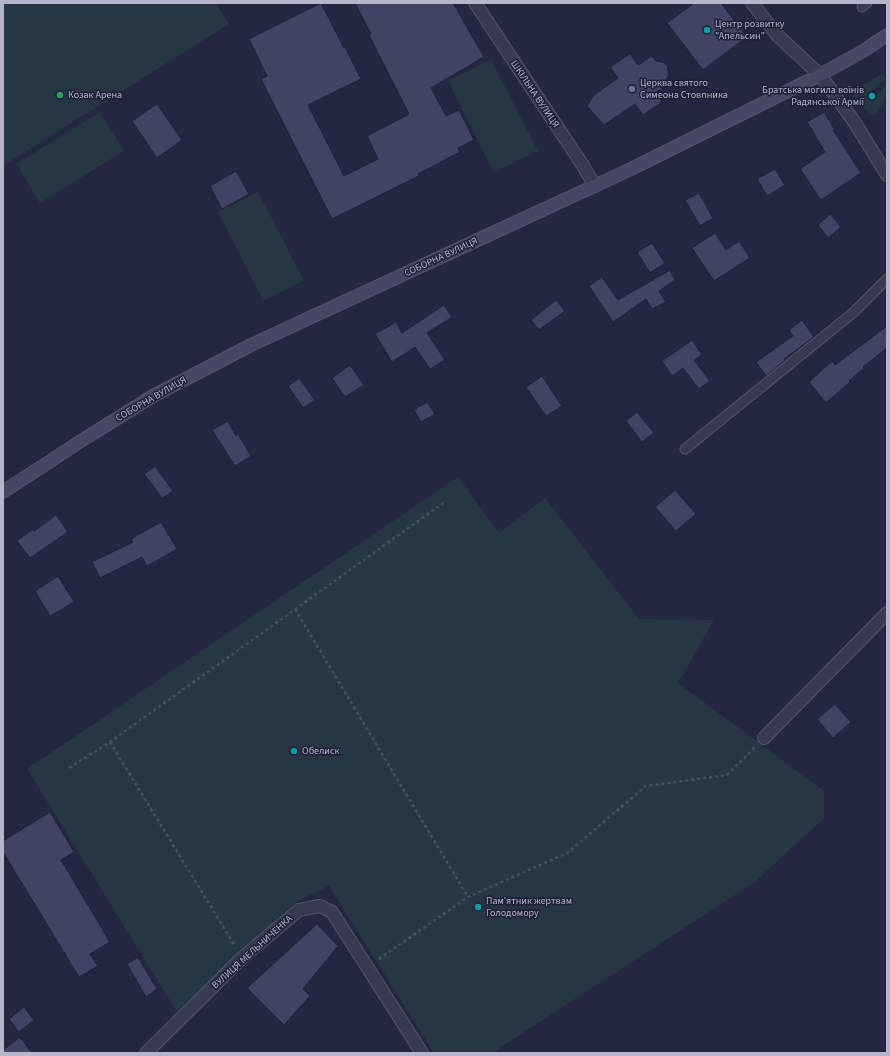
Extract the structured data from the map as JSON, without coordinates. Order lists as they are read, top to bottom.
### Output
{
  "streets": {
    "main road": ["СОБОРНА ВУЛИЦЯ"],
    "street": ["ШКІЛЬНА ВУЛИЦЯ", "ВУЛИЦЯ МЕЛЬНИЧЕНКА"]
  },
  "crossings": [
    ["ШКІЛЬНА ВУЛИЦЯ", "СОБОРНА ВУЛИЦЯ"]
  ],
  "places": [
    "Центр розвитку \"Апельсин\"",
    "Церква святого Симеона Стовпника",
    "Козак Арена",
    "Братська могила воїнів Радянської Армії",
    "Обелиск",
    "Пам'ятник жертвам Голодомору"
  ]
}
